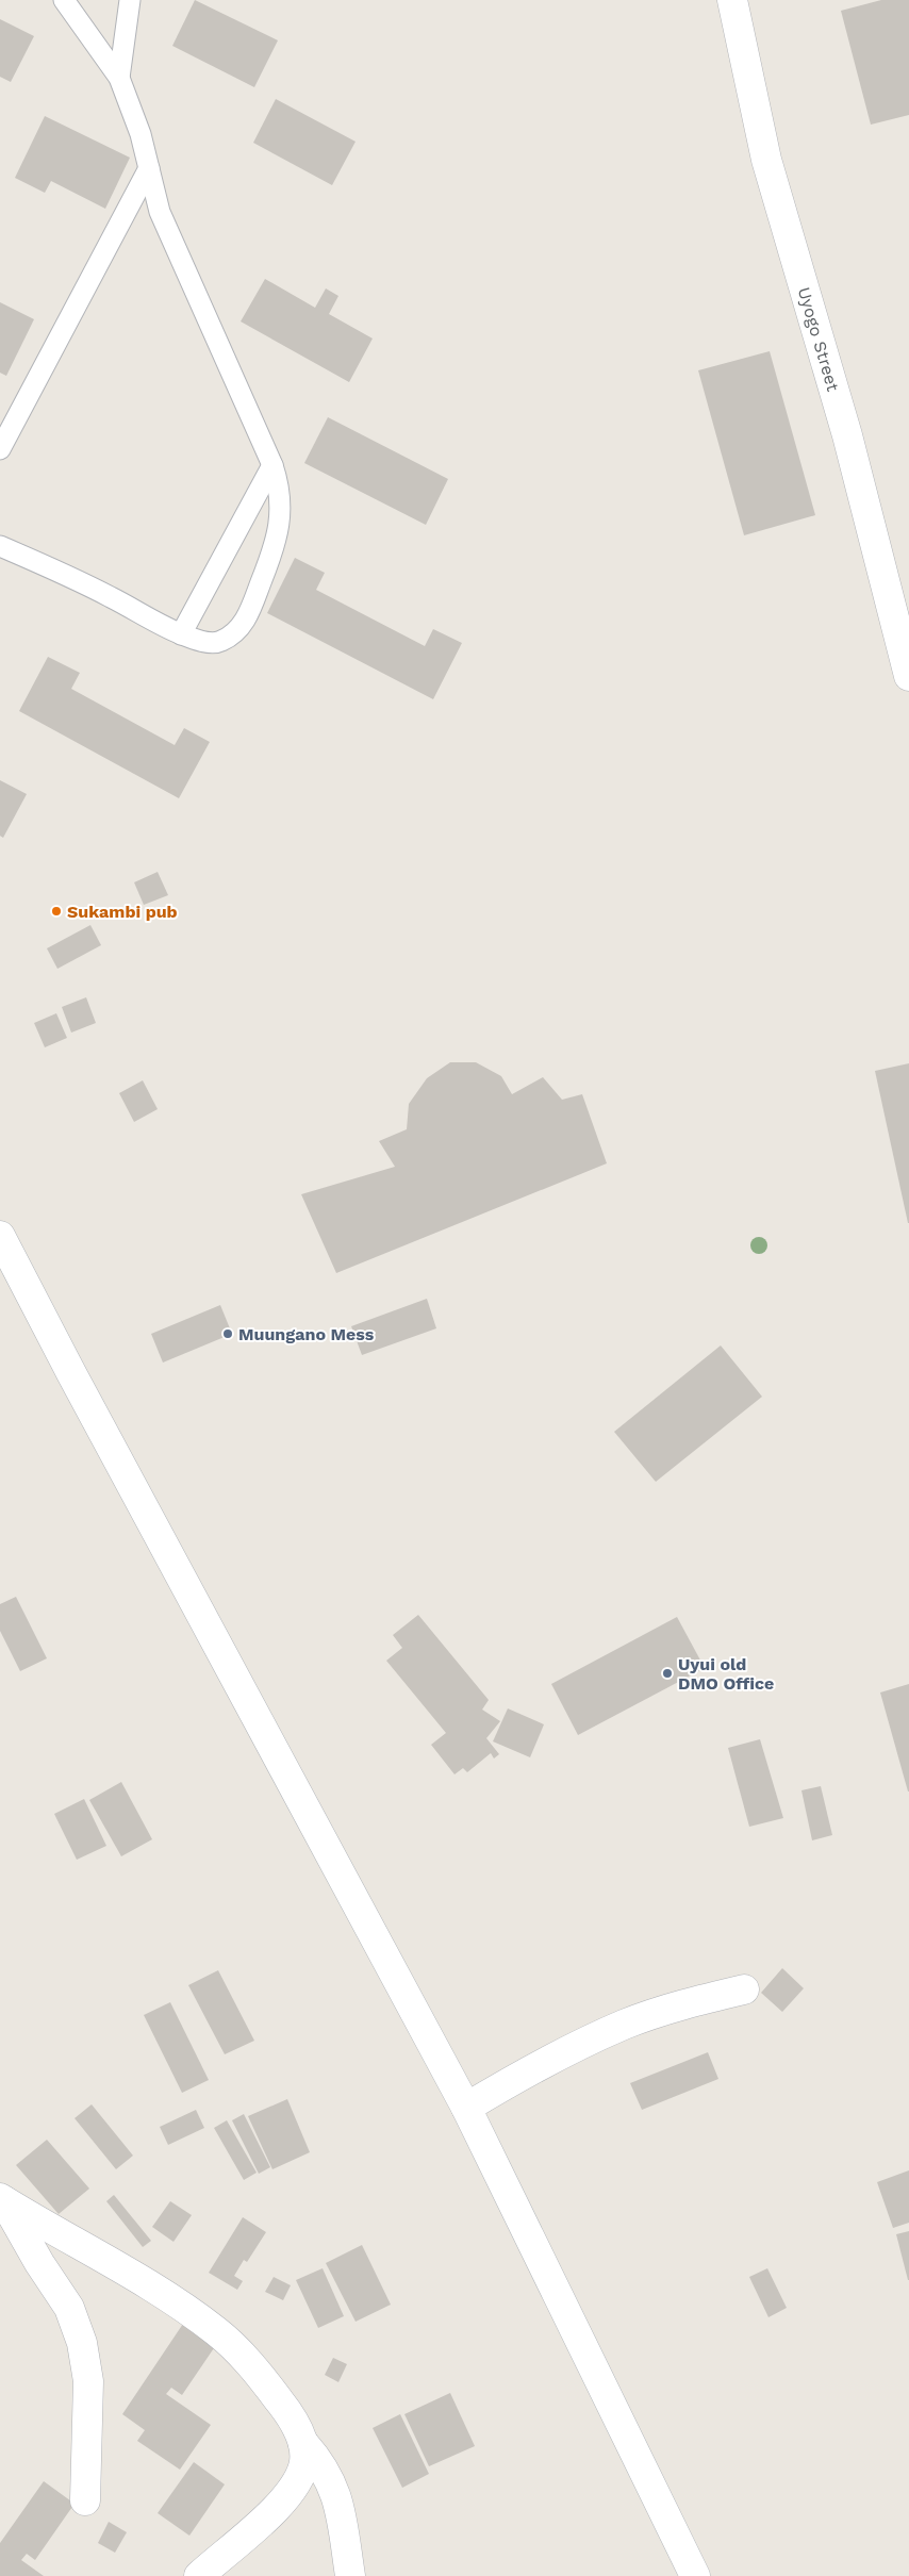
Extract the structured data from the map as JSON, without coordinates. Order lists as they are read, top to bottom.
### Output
{
  "streets": {
    "street": ["Uyogo Street"]
  },
  "places": ["Sukambi pub", "Muungano Mess", "Uyui old DMO Office"]
}
